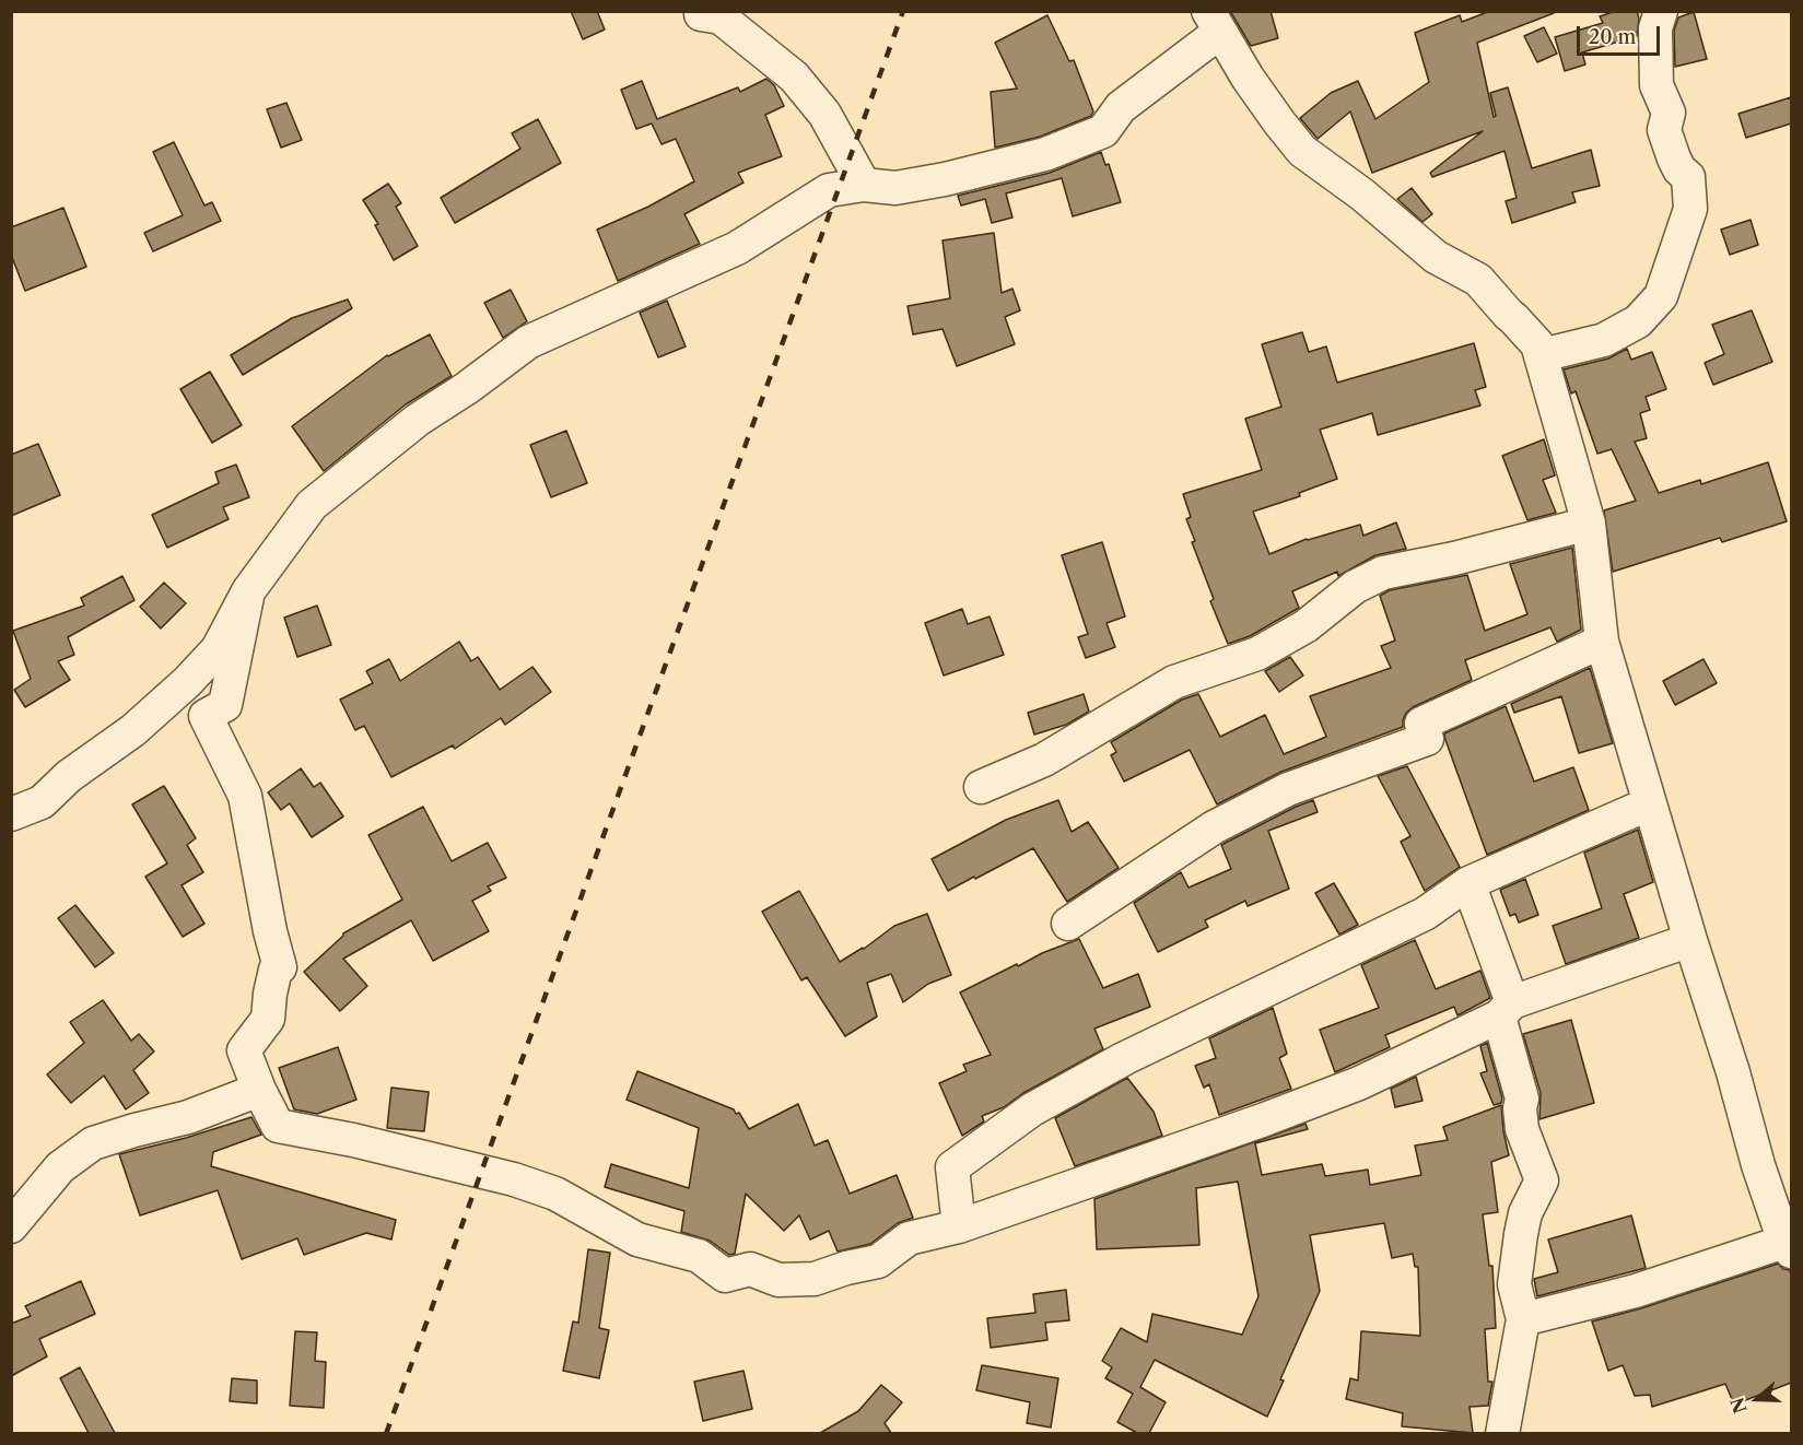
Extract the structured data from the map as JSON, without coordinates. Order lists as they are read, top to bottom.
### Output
{
  "scale_bar": "20 m",
  "north": "left"
}
